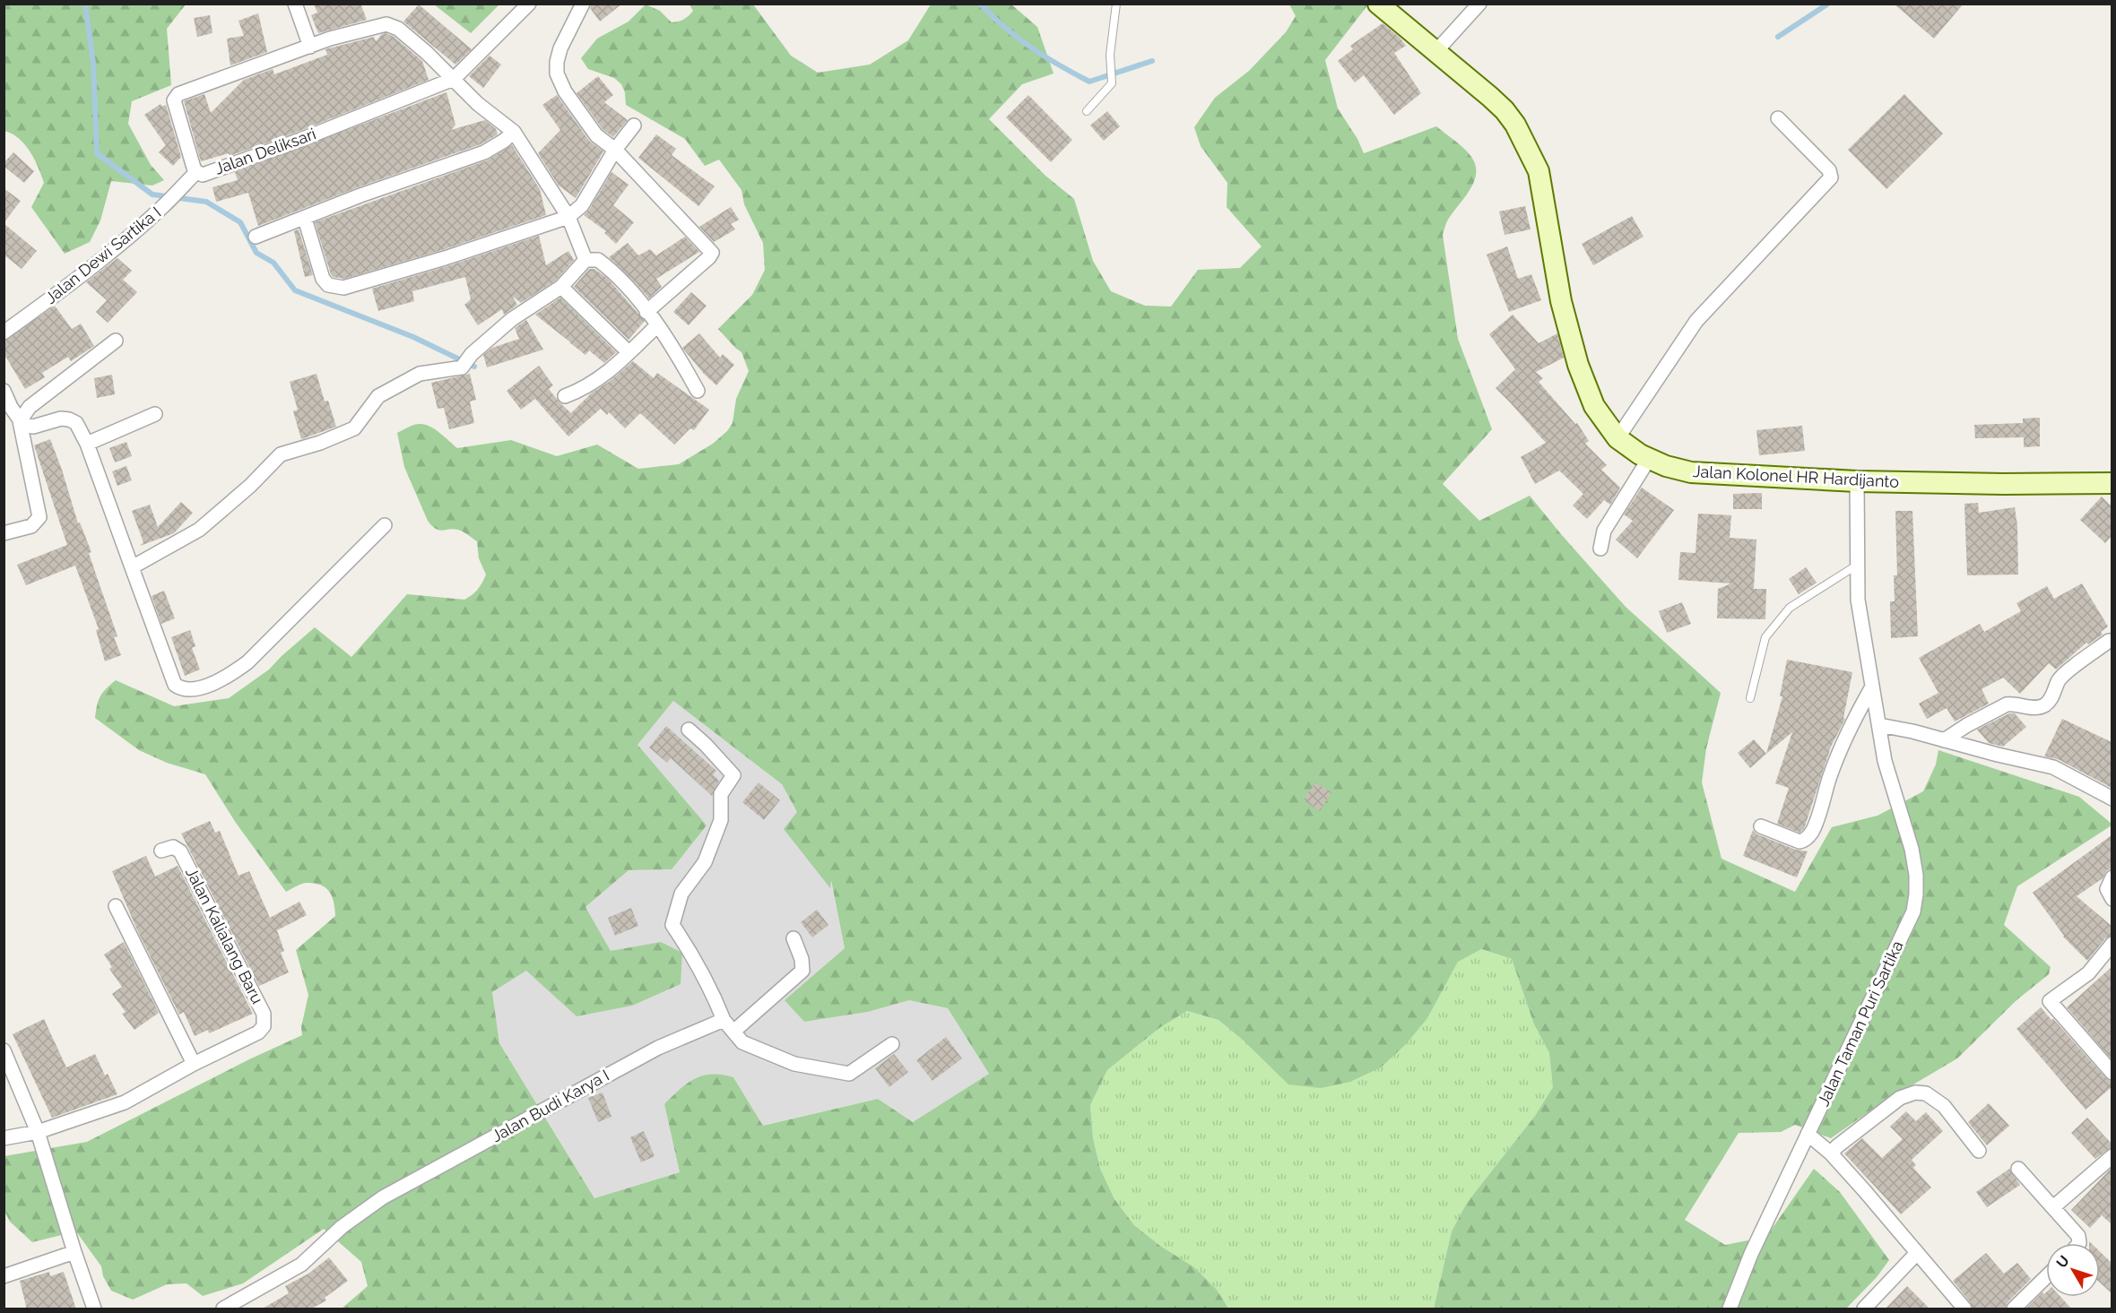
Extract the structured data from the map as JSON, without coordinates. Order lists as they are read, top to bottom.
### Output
{
  "streets": {
    "main road": ["Jalan Kolonel HR Hardijanto"],
    "street": [
      "Jalan Deliksari",
      "Jalan Dewi Sartika I",
      "Jalan Kalialang Baru",
      "Jalan Taman Puri Sartika",
      "Jalan Budi Karya I"
    ]
  },
  "crossings": [
    ["Jalan Deliksari", "Jalan Dewi Sartika I"],
    ["Jalan Kolonel HR Hardijanto", "Jalan Taman Puri Sartika"]
  ],
  "north": "top left"
}
